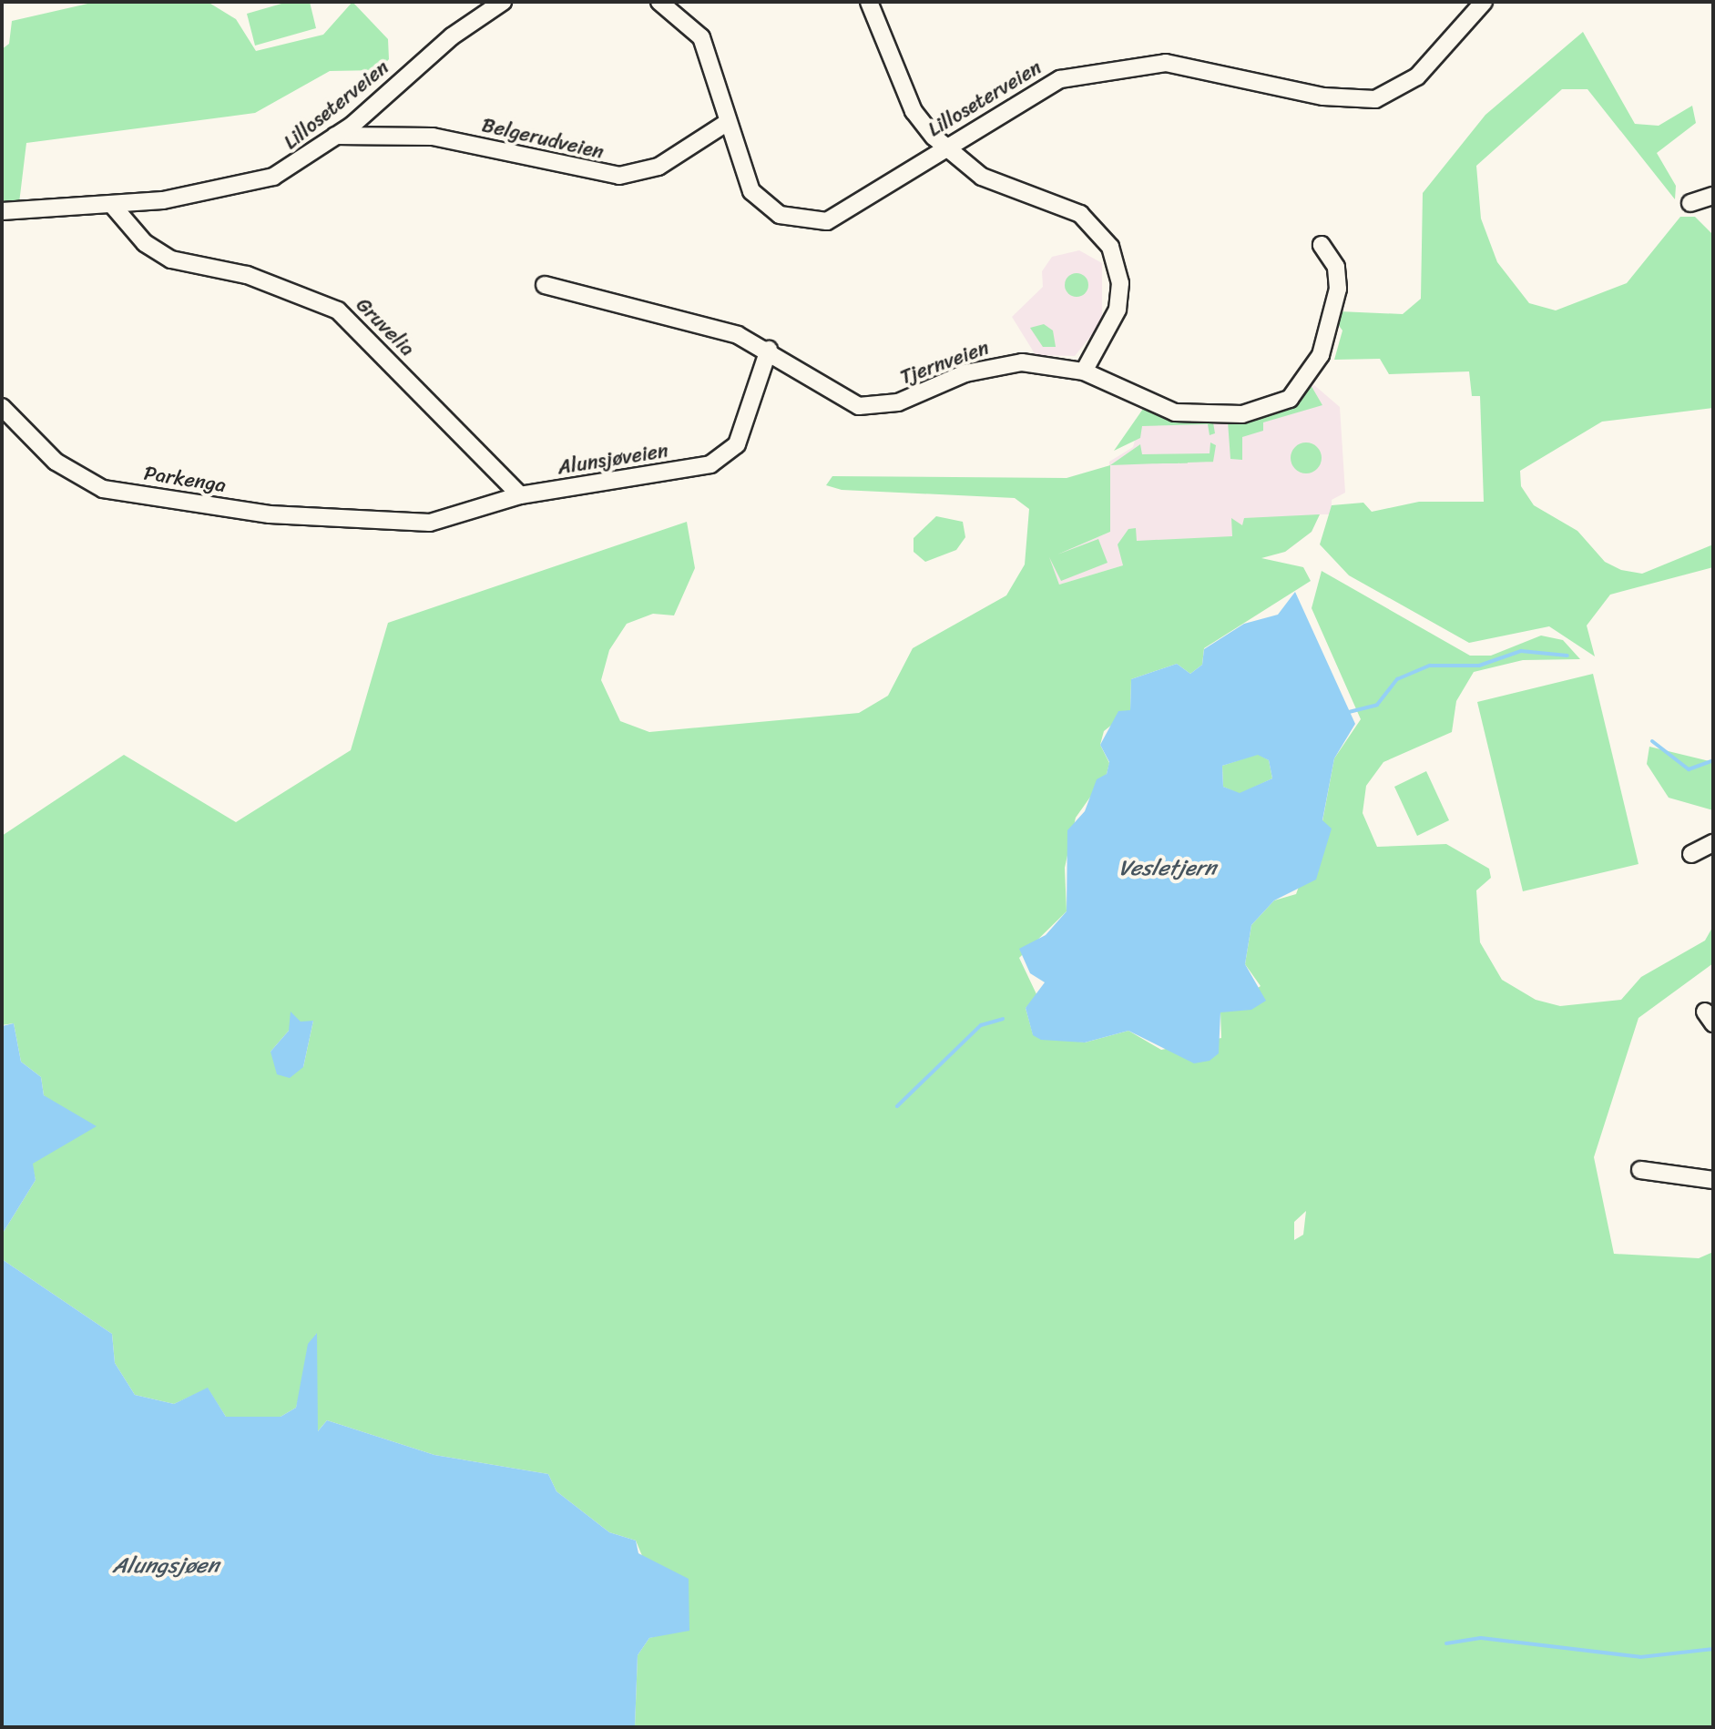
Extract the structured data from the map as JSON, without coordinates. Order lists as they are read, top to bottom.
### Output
{
  "streets": {
    "street": [
      "Lilloseterveien",
      "Belgerudveien",
      "Gruvelia",
      "Tjernveien",
      "Alunsjøveien",
      "Parkenga"
    ]
  },
  "crossings": [
    ["Lilloseterveien", "Belgerudveien"],
    ["Lilloseterveien", "Gruvelia"],
    ["Gruvelia", "Alunsjøveien"],
    ["Tjernveien", "Alunsjøveien"],
    ["Alunsjøveien", "Parkenga"]
  ],
  "water": ["Vesletjern", "Alungsjøen"]
}
